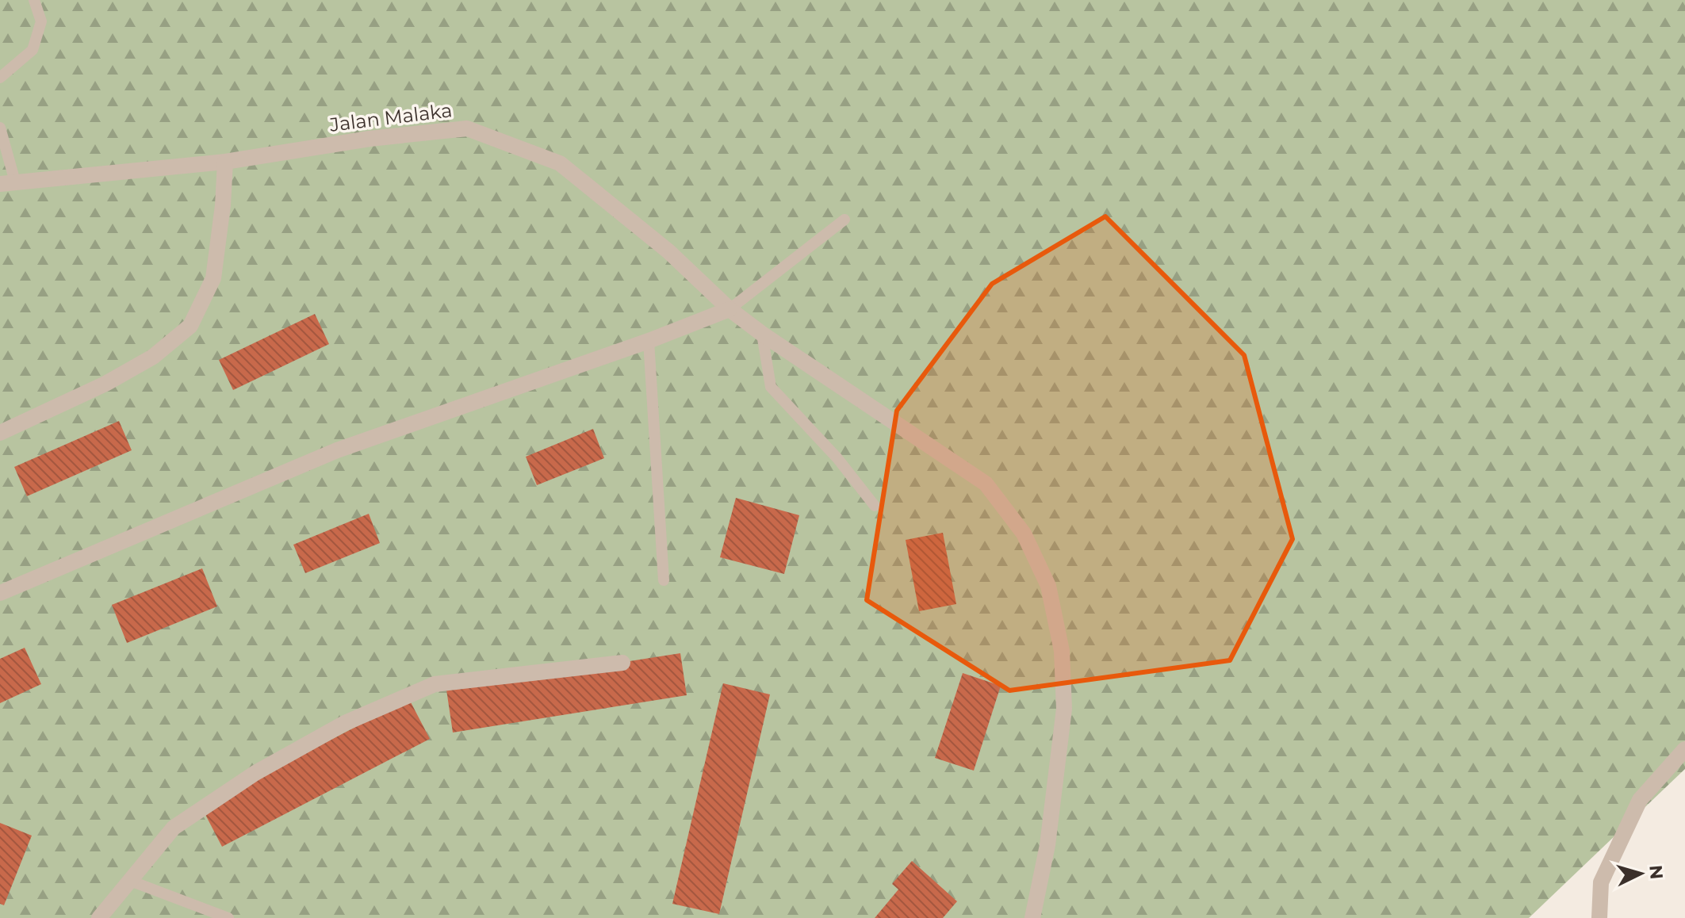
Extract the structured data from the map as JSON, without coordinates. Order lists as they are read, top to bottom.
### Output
{
  "streets": {
    "street": ["Jalan Malaka"]
  },
  "north": "right"
}
